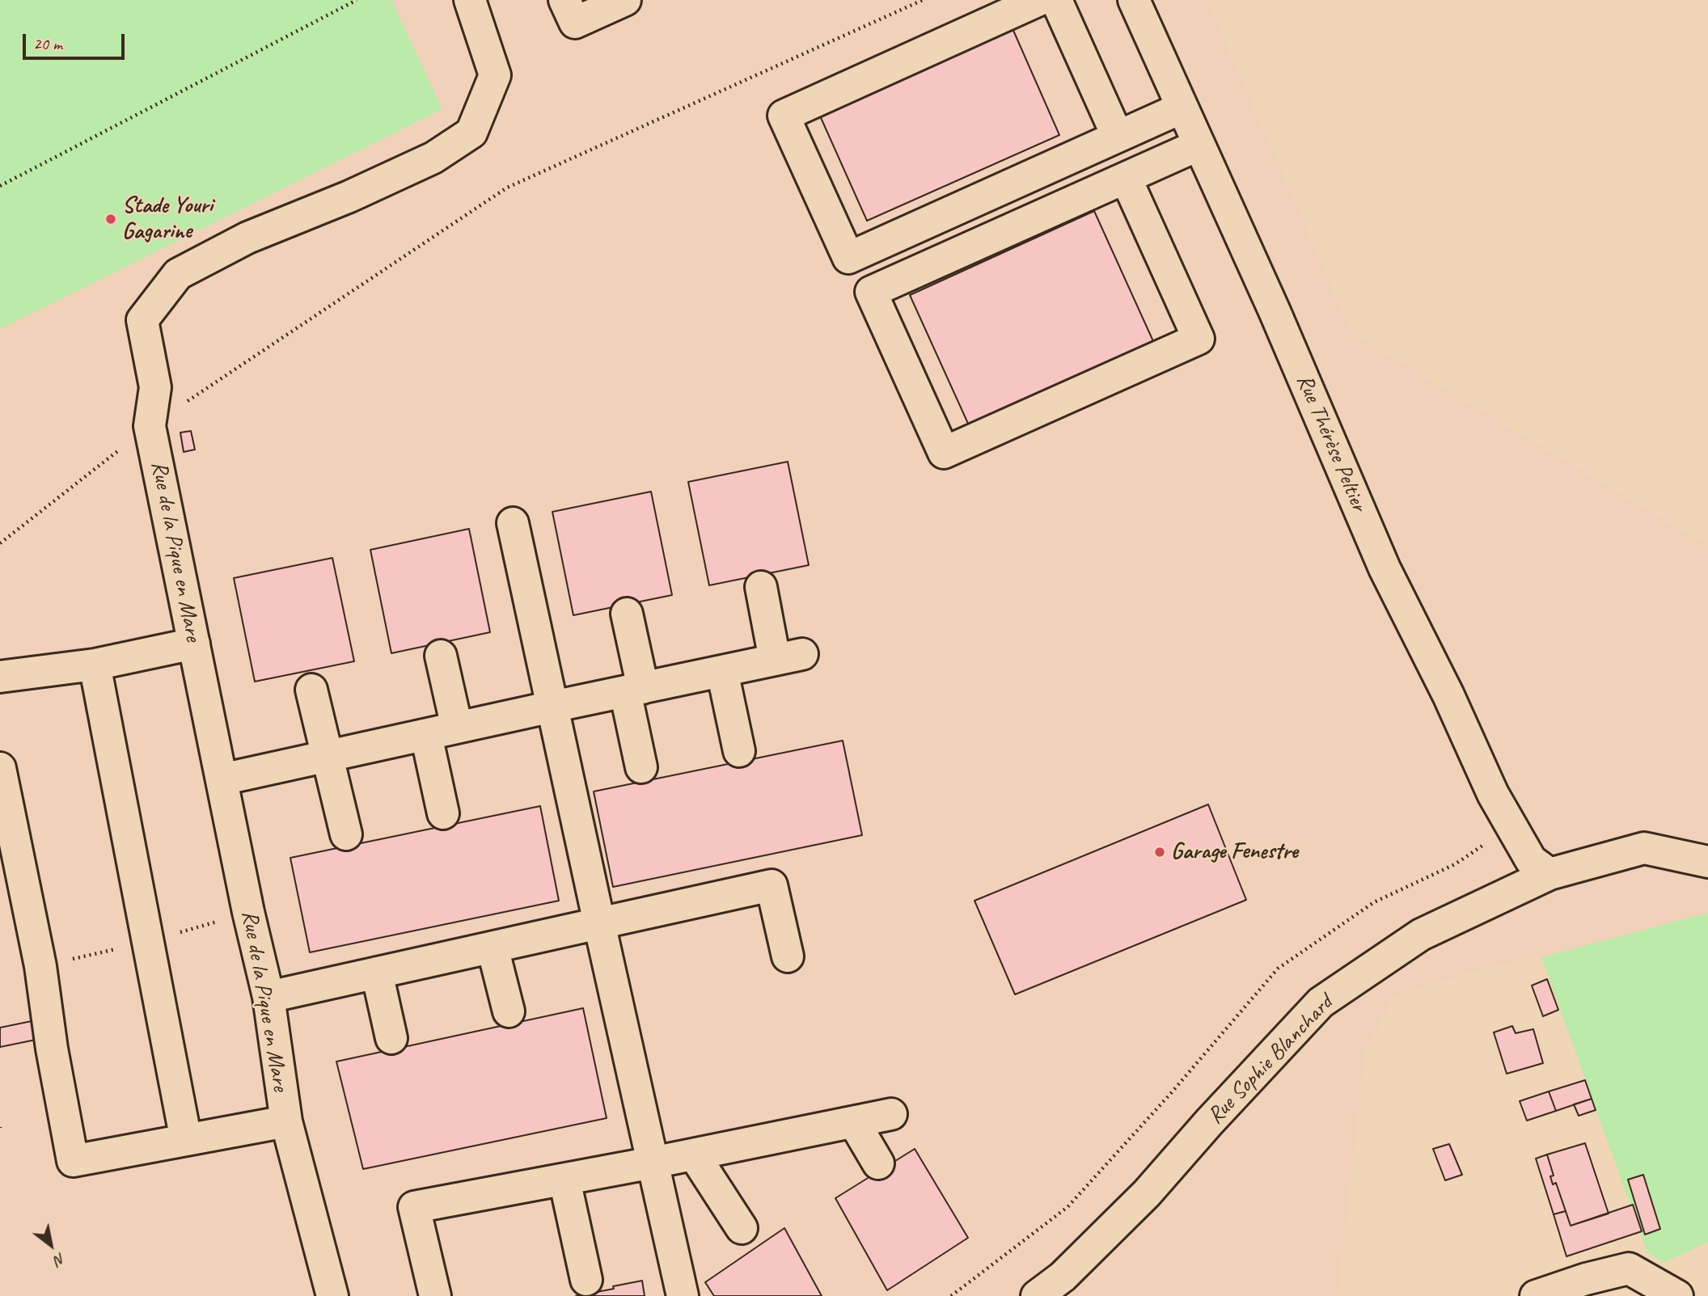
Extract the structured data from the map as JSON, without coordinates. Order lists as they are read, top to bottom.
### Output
{
  "streets": {
    "street": ["Rue Thérèse Peltier", "Rue de la Pique en Mare", "Rue Sophie Blanchard"]
  },
  "crossings": [
    ["Rue Thérèse Peltier", "Rue Sophie Blanchard"]
  ],
  "places": ["Stade Youri Gagarine", "Garage Fenestre"],
  "scale_bar": "20 m",
  "north": "bottom right"
}
